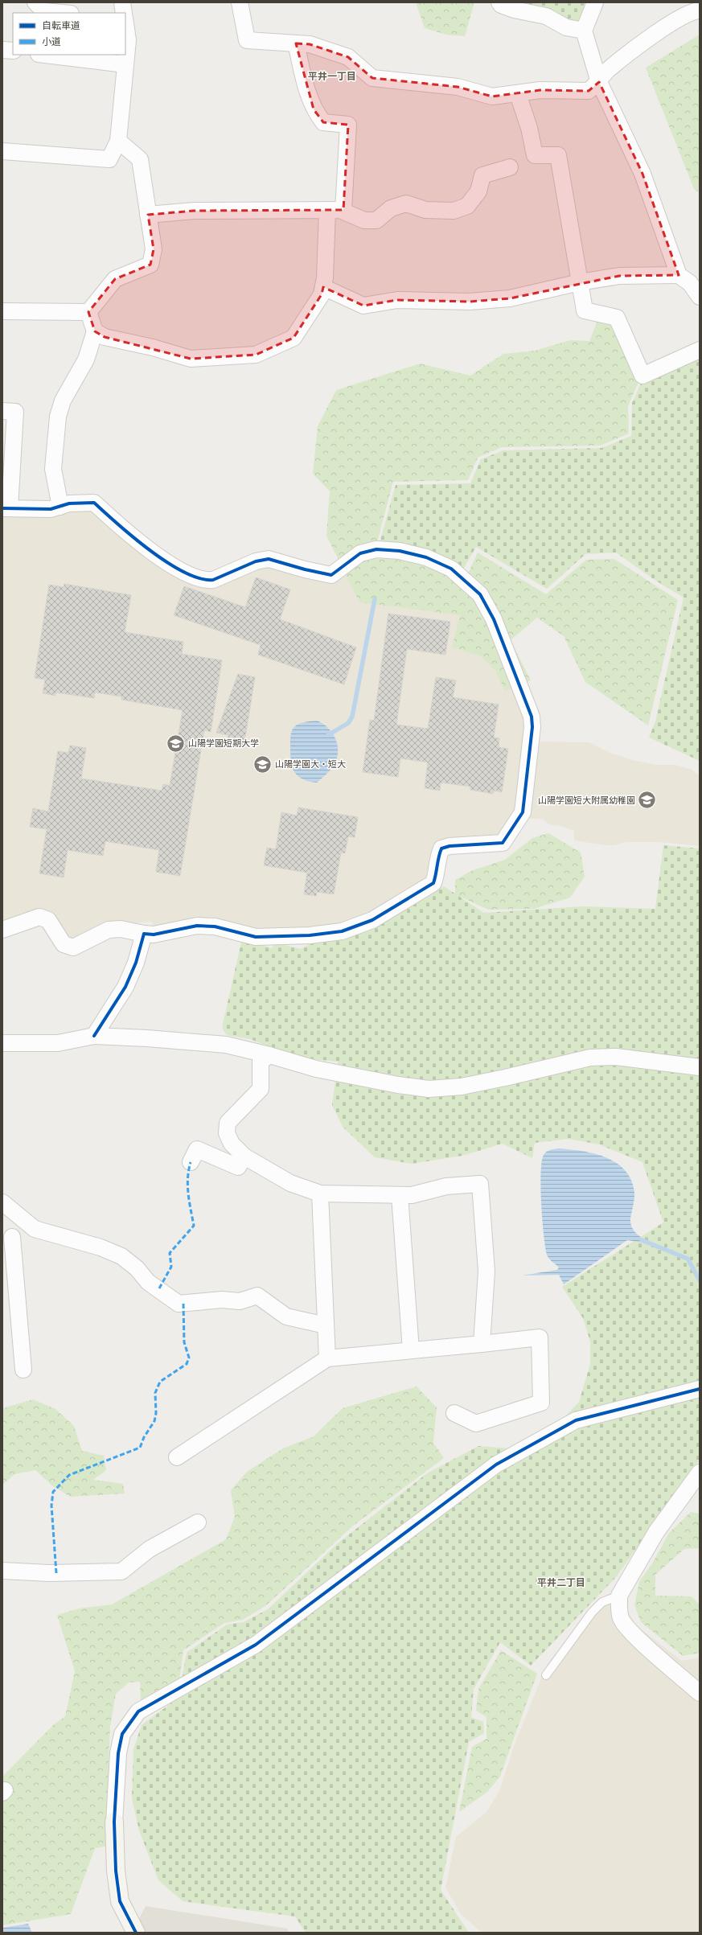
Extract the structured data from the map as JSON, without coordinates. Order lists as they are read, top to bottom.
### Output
{
  "districts": ["平井一丁目", "平井二丁目"],
  "places": {
    "school or university": ["山陽学園短期大学", "山陽学園大・短大", "山陽学園短大附属幼稚園"]
  },
  "legend": ["自転車道", "小道"]
}
